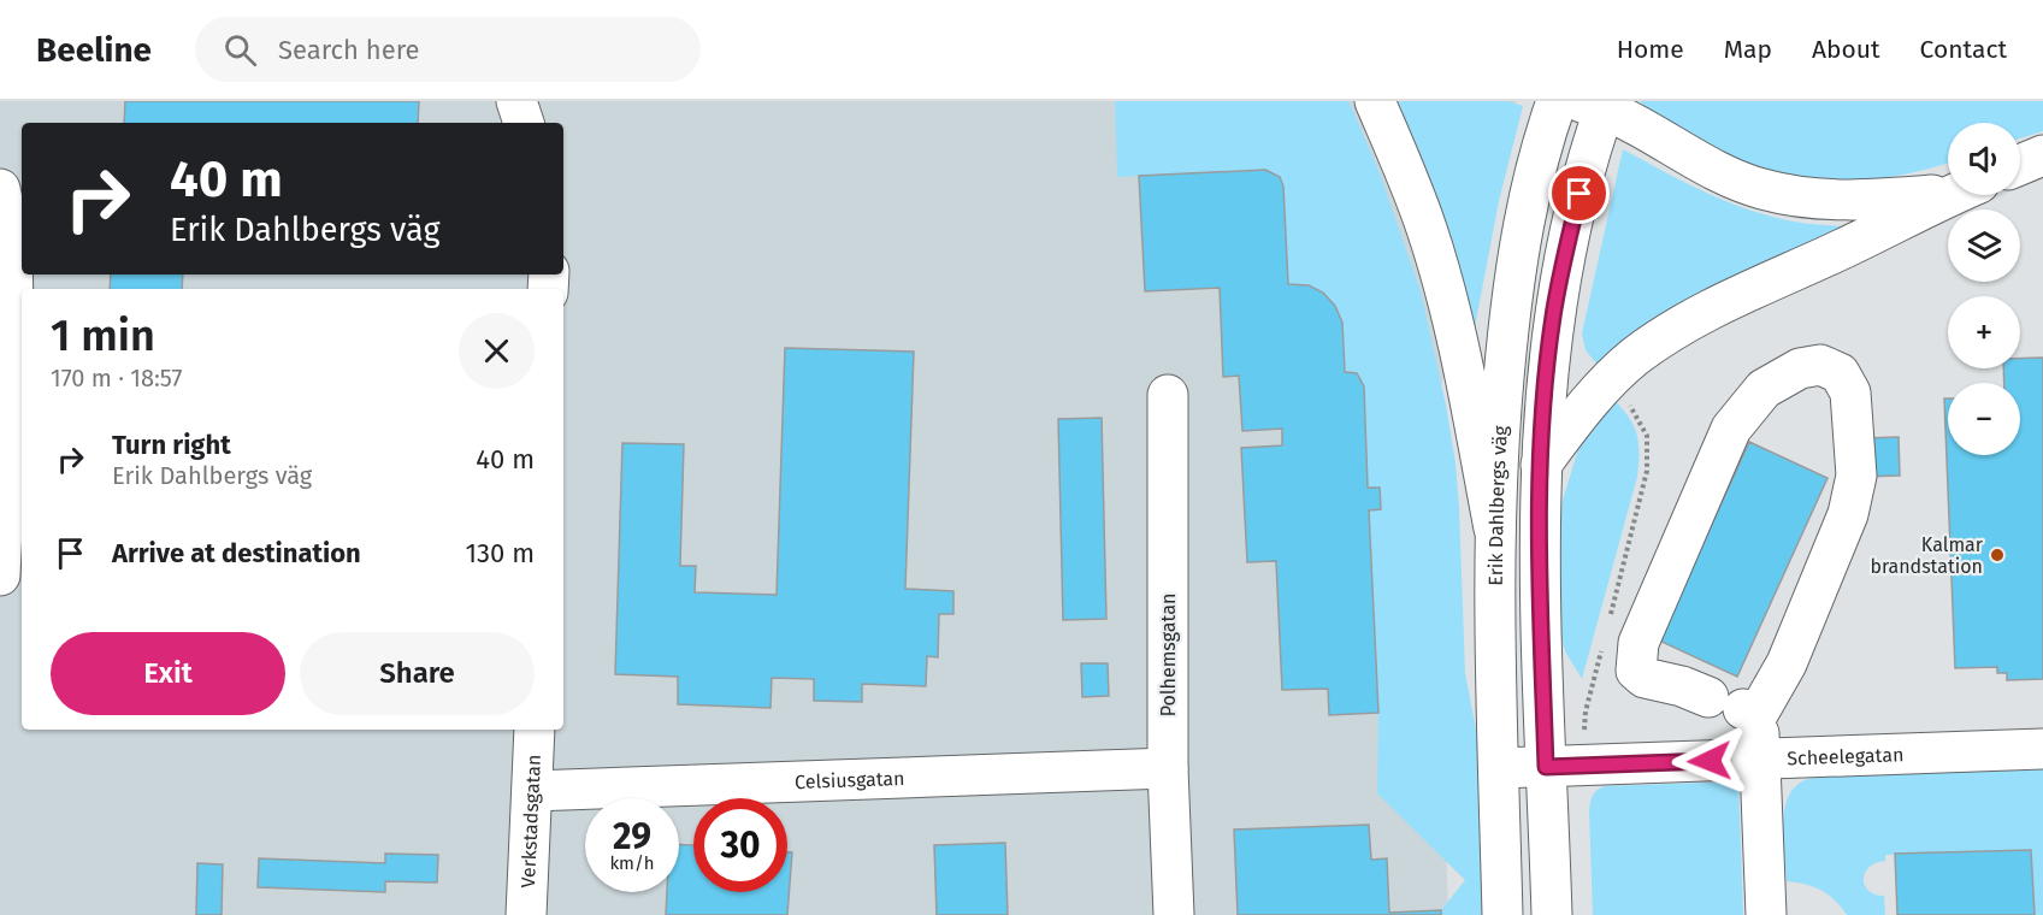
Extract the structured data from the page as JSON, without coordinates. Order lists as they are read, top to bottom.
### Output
{
  "streets": {
    "main road": [
      "Erik Dahlbergs väg",
      "Polhemsgatan",
      "Scheelegatan",
      "Celsiusgatan",
      "Verkstadsgatan"
    ]
  },
  "crossings": [
    ["Polhemsgatan", "Celsiusgatan"],
    ["Celsiusgatan", "Verkstadsgatan"]
  ],
  "places": ["Kalmar brandstation"],
  "page": {
    "header": "Beeline",
    "search": "Search here",
    "nav": [
      "Home",
      "Map",
      "About",
      "Contact"
    ],
    "map_buttons": ["+", "−"],
    "turn": ["40 m", "Erik Dahlbergs väg"],
    "heading": ["1 min", "170 m · 18:57"],
    "list": [
      {
        "name": "Turn right",
        "note": "Erik Dahlbergs väg",
        "value": "40 m"
      },
      {
        "name": "Arrive at destination",
        "value": "130 m"
      }
    ],
    "buttons": ["Exit", "Share"],
    "speed": "29 km/h",
    "limit": "30"
  }
}
